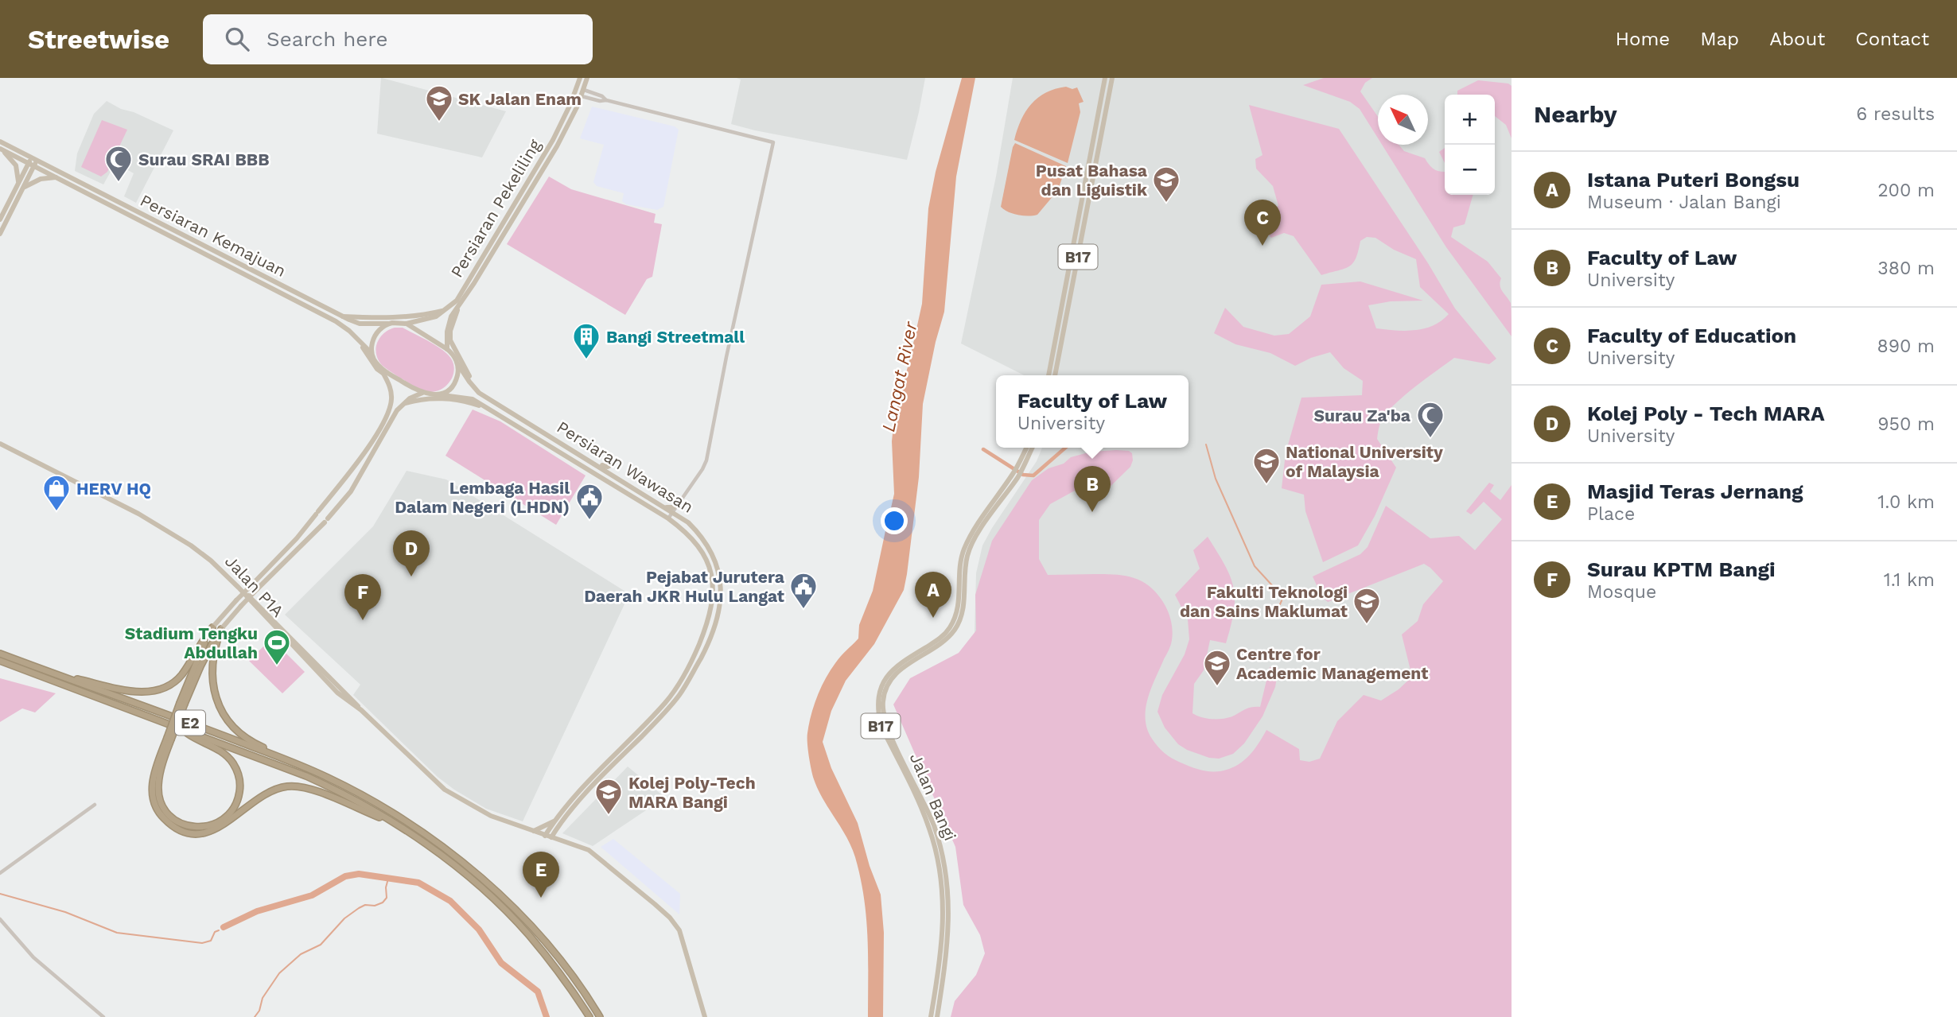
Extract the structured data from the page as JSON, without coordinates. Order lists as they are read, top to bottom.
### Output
{
  "streets": {
    "highway": ["E2"],
    "main road": [
      "Persiaran Pekeliling",
      "Persiaran Kemajuan",
      "B17",
      "Persiaran Wawasan",
      "Jalan P1A",
      "Jalan Bangi"
    ]
  },
  "crossings": [
    ["Persiaran Pekeliling", "Persiaran Kemajuan"],
    ["Persiaran Pekeliling", "Persiaran Wawasan"],
    ["Persiaran Kemajuan", "Persiaran Wawasan"]
  ],
  "water": ["Langat River"],
  "places": {
    "school or university": [
      "SK Jalan Enam",
      "Pusat Bahasa dan Liguistik",
      "National University of Malaysia",
      "Fakulti Teknologi dan Sains Maklumat",
      "Centre for Academic Management",
      "Kolej Poly-Tech MARA Bangi"
    ],
    "mosque": ["Surau SRAI BBB", "Surau Za'ba"],
    "building": ["Bangi Streetmall"],
    "shop": ["HERV HQ"],
    "public building": ["Lembaga Hasil Dalam Negeri (LHDN)", "Pejabat Jurutera Daerah JKR Hulu Langat"],
    "sports": ["Stadium Tengku Abdullah"]
  },
  "north": "top left",
  "page": {
    "header": "Streetwise",
    "search": "Search here",
    "nav": [
      "Home",
      "Map",
      "About",
      "Contact"
    ],
    "heading": ["Nearby", "6 results"],
    "map_buttons": ["+", "−"],
    "list": [
      {
        "mark": "A",
        "name": "Istana Puteri Bongsu",
        "note": "Museum · Jalan Bangi",
        "value": "200 m"
      },
      {
        "mark": "B",
        "name": "Faculty of Law",
        "note": "University",
        "value": "380 m"
      },
      {
        "mark": "C",
        "name": "Faculty of Education",
        "note": "University",
        "value": "890 m"
      },
      {
        "mark": "D",
        "name": "Kolej Poly - Tech MARA",
        "note": "University",
        "value": "950 m"
      },
      {
        "mark": "E",
        "name": "Masjid Teras Jernang",
        "note": "Place",
        "value": "1.0 km"
      },
      {
        "mark": "F",
        "name": "Surau KPTM Bangi",
        "note": "Mosque",
        "value": "1.1 km"
      }
    ],
    "pins": [
      "C",
      "B",
      "D",
      "A",
      "F",
      "E"
    ],
    "popup": ["Faculty of Law", "University"]
  }
}
